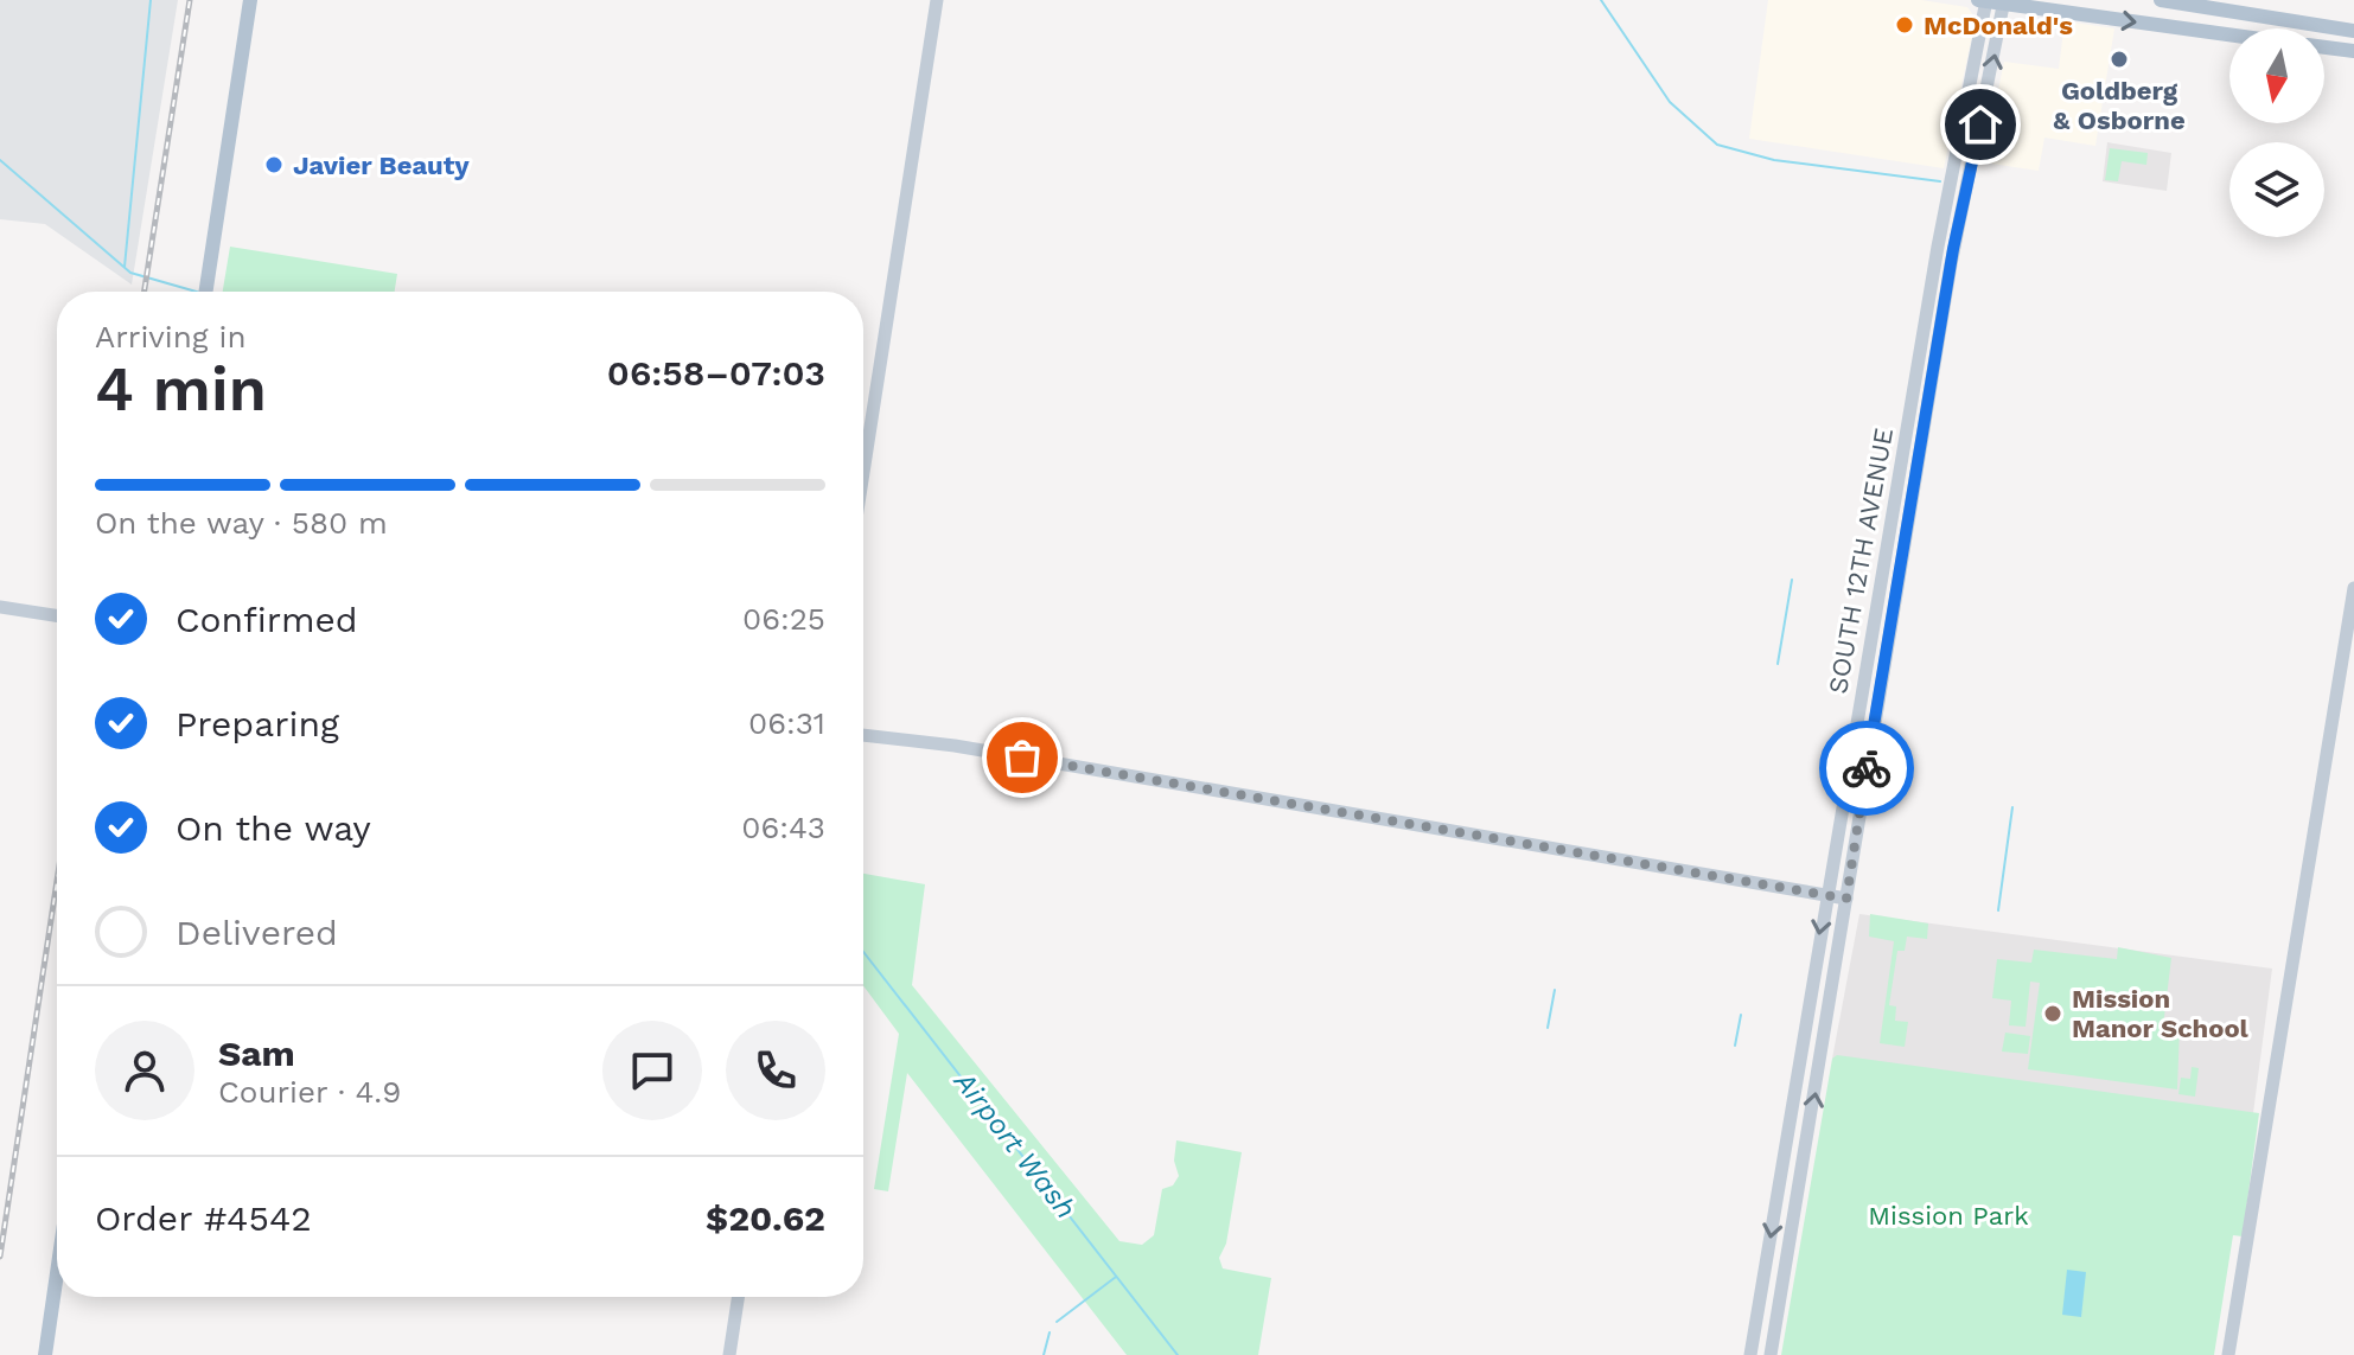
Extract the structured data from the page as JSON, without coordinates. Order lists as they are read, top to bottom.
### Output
{
  "streets": {
    "main road": ["SOUTH 12TH AVENUE"]
  },
  "water": ["Airport Wash"],
  "parks": ["Mission Park"],
  "places": [
    "McDonald's",
    "Goldberg & Osborne",
    "Javier Beauty",
    "Mission Manor School"
  ],
  "north": "bottom",
  "page": {
    "heading": ["4 min", "Arriving in", "06:58–07:03"],
    "panel": [
      "Sam",
      "Courier · 4.9",
      "Order #4542",
      "$20.62"
    ],
    "bar": "On the way · 580 m",
    "list": [
      ["Confirmed", "06:25"],
      ["Preparing", "06:31"],
      ["On the way", "06:43"],
      "Delivered"
    ]
  }
}
